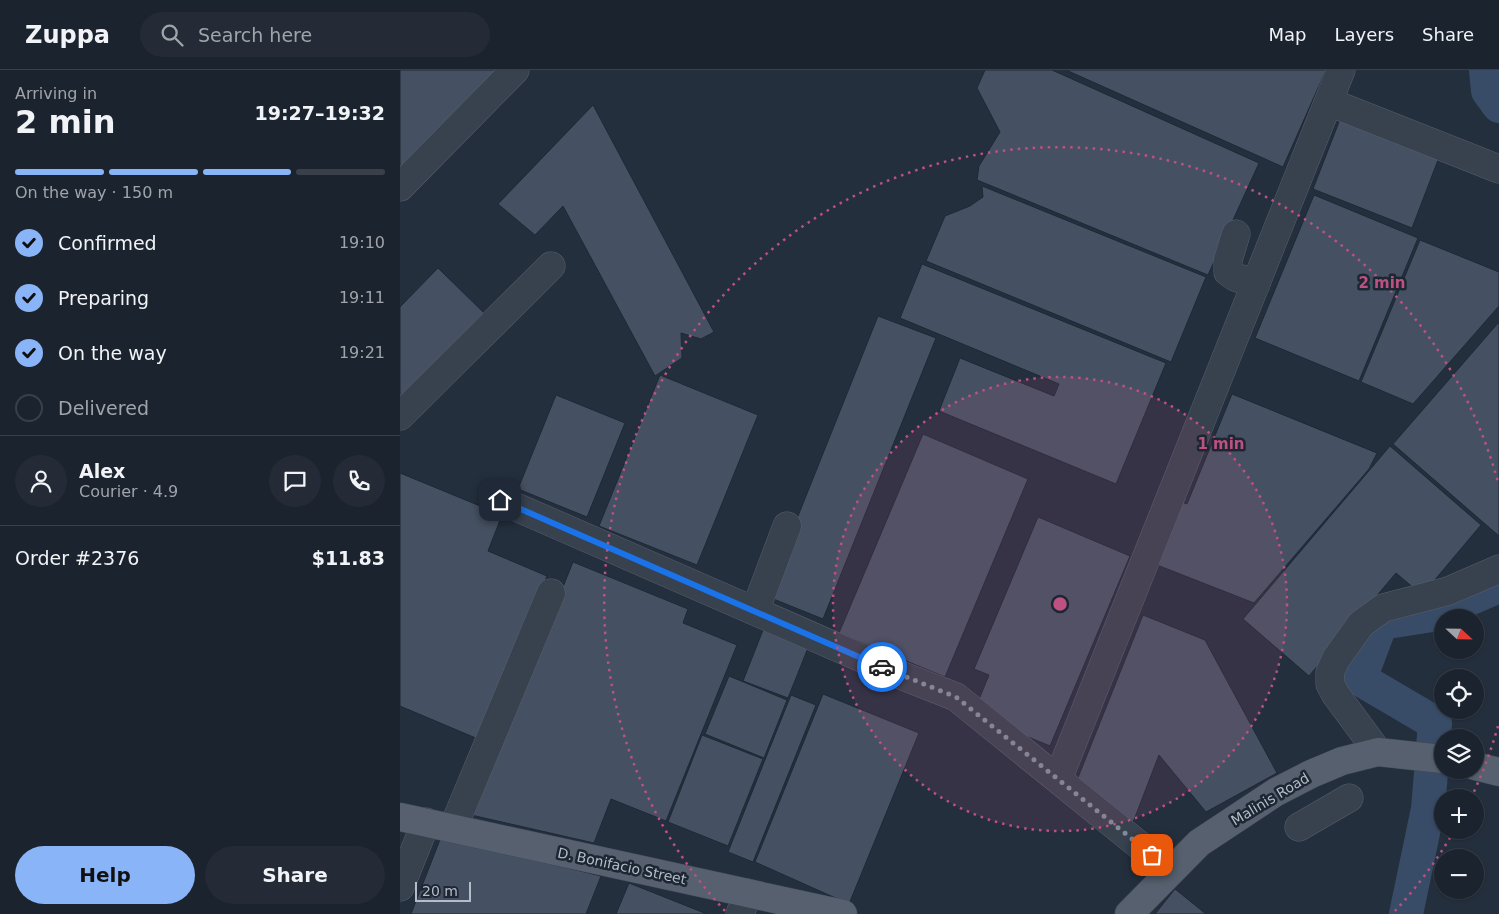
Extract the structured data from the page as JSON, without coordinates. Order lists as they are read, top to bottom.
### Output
{
  "streets": {
    "main road": ["Malinis Road", "D. Bonifacio Street"]
  },
  "scale_bar": "20 m",
  "north": "right",
  "page": {
    "header": "Zuppa",
    "search": "Search here",
    "nav": ["Map", "Layers", "Share"],
    "heading": ["2 min", "Arriving in", "19:27–19:32"],
    "panel": [
      "Alex",
      "Courier · 4.9",
      "Order #2376",
      "$11.83"
    ],
    "bar": "On the way · 150 m",
    "list": [
      ["Confirmed", "19:10"],
      ["Preparing", "19:11"],
      ["On the way", "19:21"],
      "Delivered"
    ],
    "map_buttons": ["+", "−"],
    "buttons": ["Help", "Share"],
    "scale": "20 m"
  },
  "rings": ["2 min", "1 min"]
}
